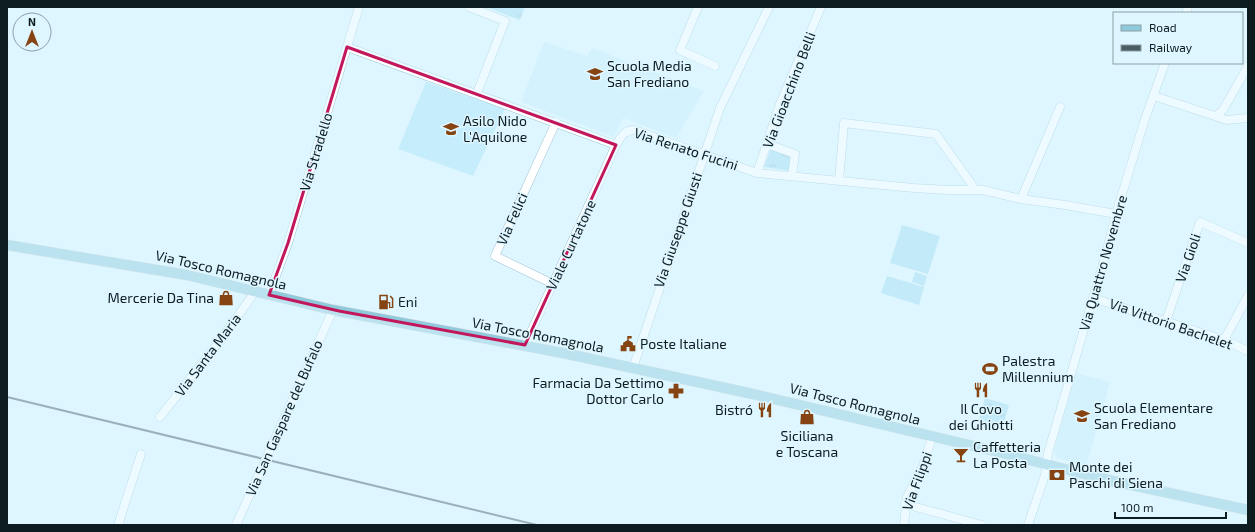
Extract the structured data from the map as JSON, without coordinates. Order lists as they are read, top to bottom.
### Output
{
  "streets": {
    "main road": ["Via Tosco Romagnola"],
    "street": [
      "Via Gioacchino Belli",
      "Via Renato Fucini",
      "Via Stradello",
      "Via Felici",
      "Via Giuseppe Giusti",
      "Viale Curtatone",
      "Via Gioli",
      "Via Quattro Novembre",
      "Via Vittorio Bachelet",
      "Via Santa Maria",
      "Via San Gaspare del Bufalo",
      "Via Filippi"
    ]
  },
  "crossings": [
    ["Via Gioacchino Belli", "Via Renato Fucini"],
    ["Via Renato Fucini", "Via Stradello"],
    ["Via Renato Fucini", "Via Felici"],
    ["Via Renato Fucini", "Via Giuseppe Giusti"],
    ["Via Renato Fucini", "Viale Curtatone"],
    ["Via Renato Fucini", "Via Quattro Novembre"],
    ["Via Stradello", "Via Tosco Romagnola"],
    ["Via Felici", "Viale Curtatone"],
    ["Via Giuseppe Giusti", "Via Tosco Romagnola"],
    ["Viale Curtatone", "Via Tosco Romagnola"],
    ["Via Gioli", "Via Vittorio Bachelet"],
    ["Via Quattro Novembre", "Via Tosco Romagnola"],
    ["Via Quattro Novembre", "Via Vittorio Bachelet"],
    ["Via Tosco Romagnola", "Via Santa Maria"],
    ["Via Tosco Romagnola", "Via San Gaspare del Bufalo"],
    ["Via Tosco Romagnola", "Via Filippi"]
  ],
  "places": {
    "school or university": ["Scuola Media San Frediano", "Asilo Nido L'Aquilone", "Scuola Elementare San Frediano"],
    "shop": ["Mercerie Da Tina", "Siciliana e Toscana"],
    "fuel station": ["Eni"],
    "public building": ["Poste Italiane"],
    "sports": ["Palestra Millennium"],
    "restaurant": ["Il Covo dei Ghiotti", "Bistró"],
    "pharmacy": ["Farmacia Da Settimo Dottor Carlo"],
    "bar": ["Caffetteria La Posta"],
    "bank": ["Monte dei Paschi di Siena"]
  },
  "legend": ["Road", "Railway"],
  "scale_bar": "100 m",
  "north": "top"
}
